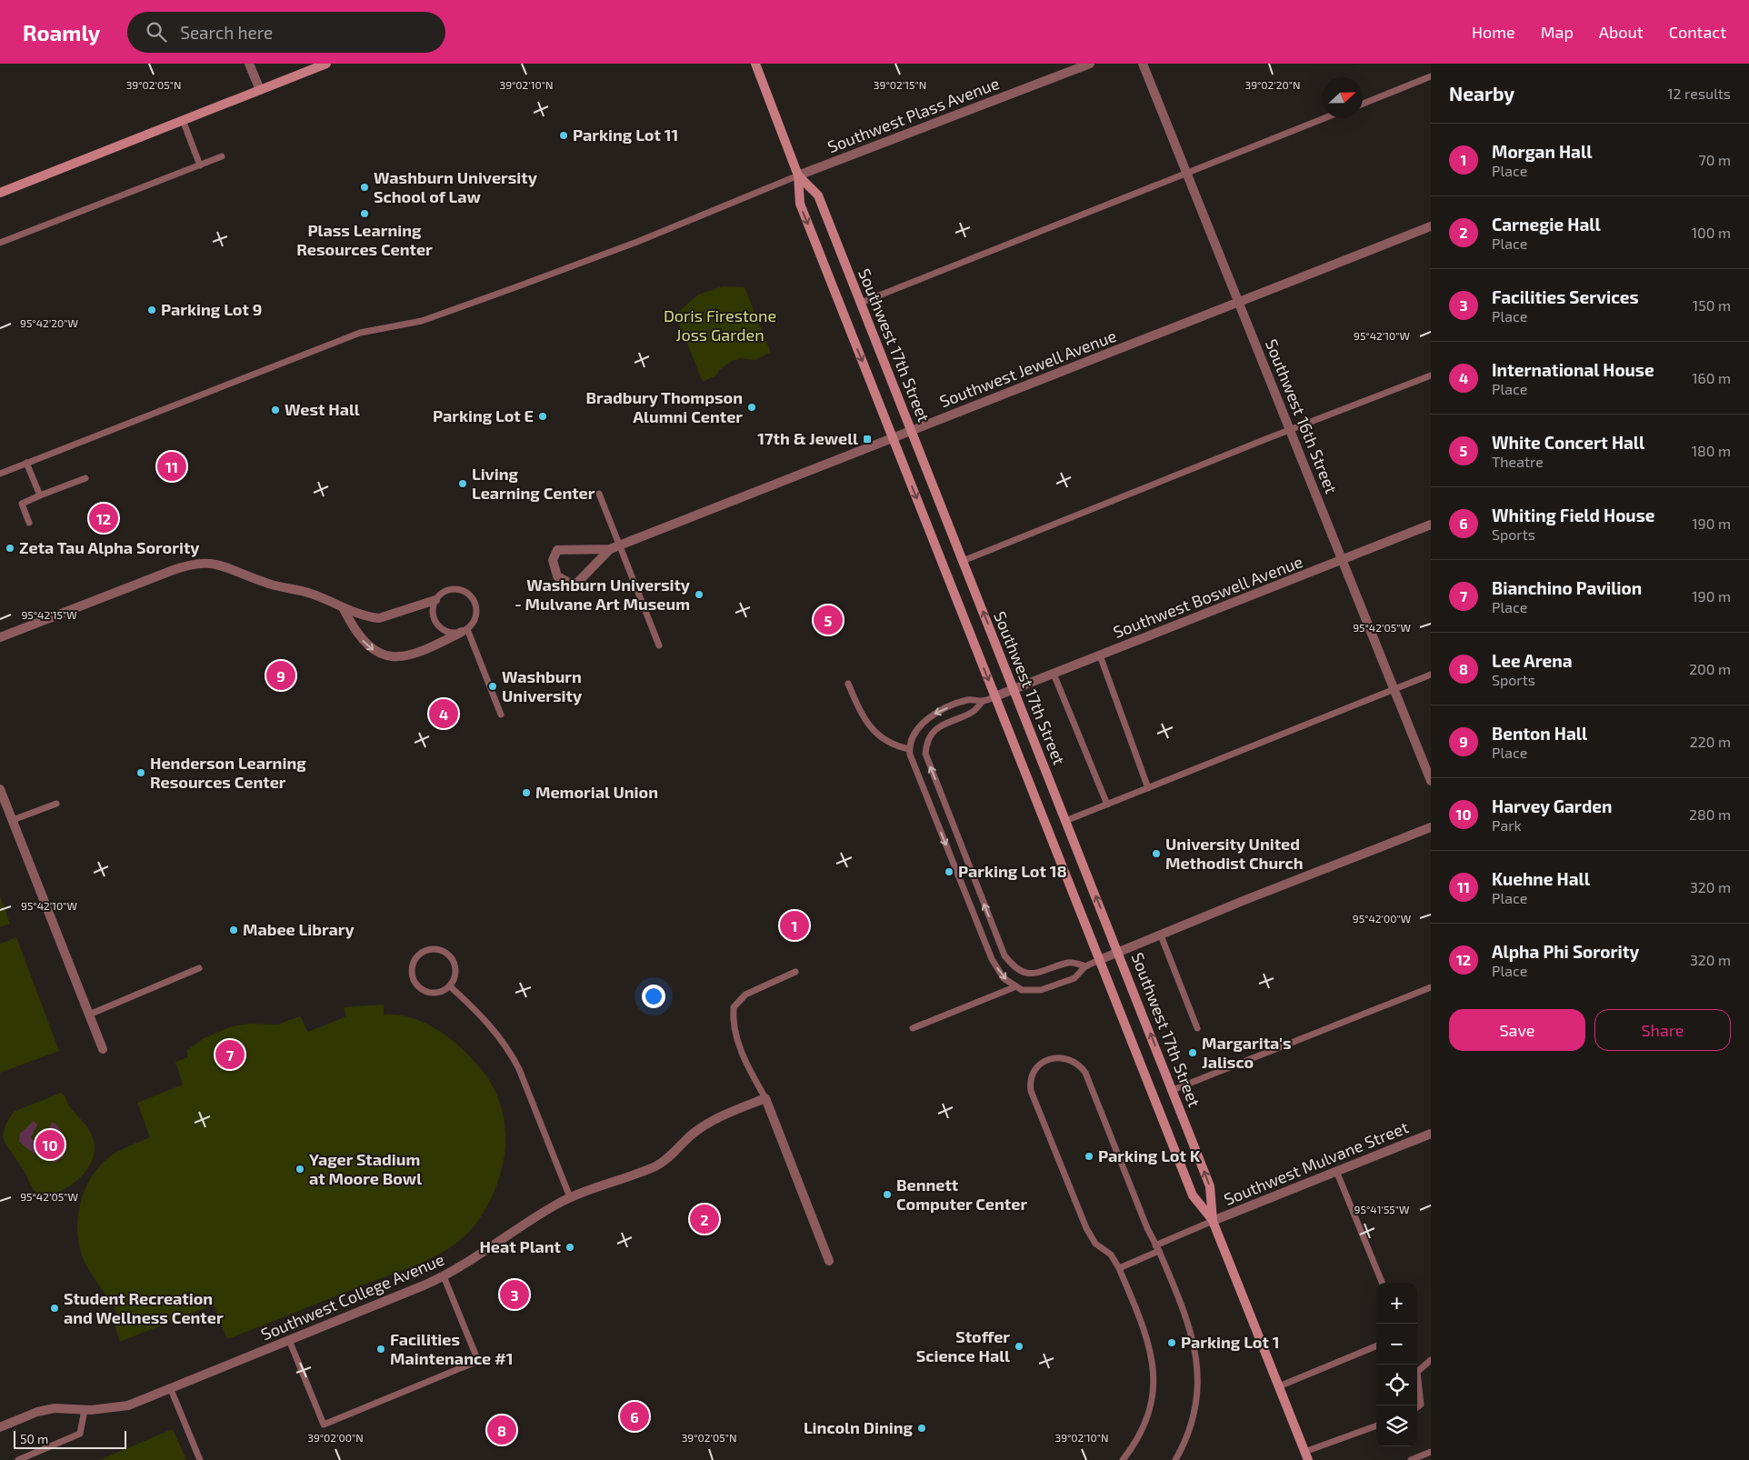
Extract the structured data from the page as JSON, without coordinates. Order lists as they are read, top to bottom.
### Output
{
  "streets": {
    "main road": ["Southwest 17th Street"],
    "street": [
      "Southwest Plass Avenue",
      "Southwest Jewell Avenue",
      "Southwest 16th Street",
      "Southwest Boswell Avenue",
      "Southwest Mulvane Street",
      "Southwest College Avenue"
    ]
  },
  "crossings": [
    ["Southwest Plass Avenue", "Southwest 17th Street"],
    ["Southwest 17th Street", "Southwest Jewell Avenue"],
    ["Southwest 17th Street", "Southwest Boswell Avenue"],
    ["Southwest 17th Street", "Southwest Mulvane Street"],
    ["Southwest Jewell Avenue", "Southwest 16th Street"],
    ["Southwest 16th Street", "Southwest Boswell Avenue"]
  ],
  "parks": ["Doris Firestone Joss Garden"],
  "places": {
    "other": [
      "Parking Lot 11",
      "Washburn University School of Law",
      "Plass Learning Resources Center",
      "Parking Lot 9",
      "Bradbury Thompson Alumni Center",
      "West Hall",
      "Parking Lot E",
      "Living Learning Center",
      "Zeta Tau Alpha Sorority",
      "Washburn University - Mulvane Art Museum",
      "Washburn University",
      "Henderson Learning Resources Center",
      "Memorial Union",
      "University United Methodist Church",
      "Parking Lot 18",
      "Mabee Library",
      "Margarita's Jalisco",
      "Parking Lot K",
      "Yager Stadium at Moore Bowl",
      "Bennett Computer Center",
      "Heat Plant",
      "Student Recreation and Wellness Center",
      "Parking Lot 1",
      "Stoffer Science Hall",
      "Facilities Maintenance #1",
      "Lincoln Dining"
    ],
    "transit": ["17th & Jewell"]
  },
  "scale_bar": "50 m",
  "north": "right",
  "page": {
    "header": "Roamly",
    "search": "Search here",
    "nav": [
      "Home",
      "Map",
      "About",
      "Contact"
    ],
    "heading": ["Nearby", "12 results"],
    "list": [
      {
        "mark": "1",
        "name": "Morgan Hall",
        "note": "Place",
        "value": "70 m"
      },
      {
        "mark": "2",
        "name": "Carnegie Hall",
        "note": "Place",
        "value": "100 m"
      },
      {
        "mark": "3",
        "name": "Facilities Services",
        "note": "Place",
        "value": "150 m"
      },
      {
        "mark": "4",
        "name": "International House",
        "note": "Place",
        "value": "160 m"
      },
      {
        "mark": "5",
        "name": "White Concert Hall",
        "note": "Theatre",
        "value": "180 m"
      },
      {
        "mark": "6",
        "name": "Whiting Field House",
        "note": "Sports",
        "value": "190 m"
      },
      {
        "mark": "7",
        "name": "Bianchino Pavilion",
        "note": "Place",
        "value": "190 m"
      },
      {
        "mark": "8",
        "name": "Lee Arena",
        "note": "Sports",
        "value": "200 m"
      },
      {
        "mark": "9",
        "name": "Benton Hall",
        "note": "Place",
        "value": "220 m"
      },
      {
        "mark": "10",
        "name": "Harvey Garden",
        "note": "Park",
        "value": "280 m"
      },
      {
        "mark": "11",
        "name": "Kuehne Hall",
        "note": "Place",
        "value": "320 m"
      },
      {
        "mark": "12",
        "name": "Alpha Phi Sorority",
        "note": "Place",
        "value": "320 m"
      }
    ],
    "pins": [
      "11",
      "12",
      "5",
      "9",
      "4",
      "1",
      "7",
      "10",
      "2",
      "3",
      "6",
      "8"
    ],
    "buttons": ["Save", "Share"],
    "map_buttons": ["+", "−"],
    "scale": "50 m"
  },
  "coordinates": [
    "39°02'05\"N",
    "39°02'10\"N",
    "39°02'15\"N",
    "39°02'20\"N",
    "95°42'20\"W",
    "95°42'10\"W",
    "95°42'15\"W",
    "95°42'05\"W",
    "95°42'00\"W",
    "95°41'55\"W",
    "39°02'00\"N"
  ]
}
